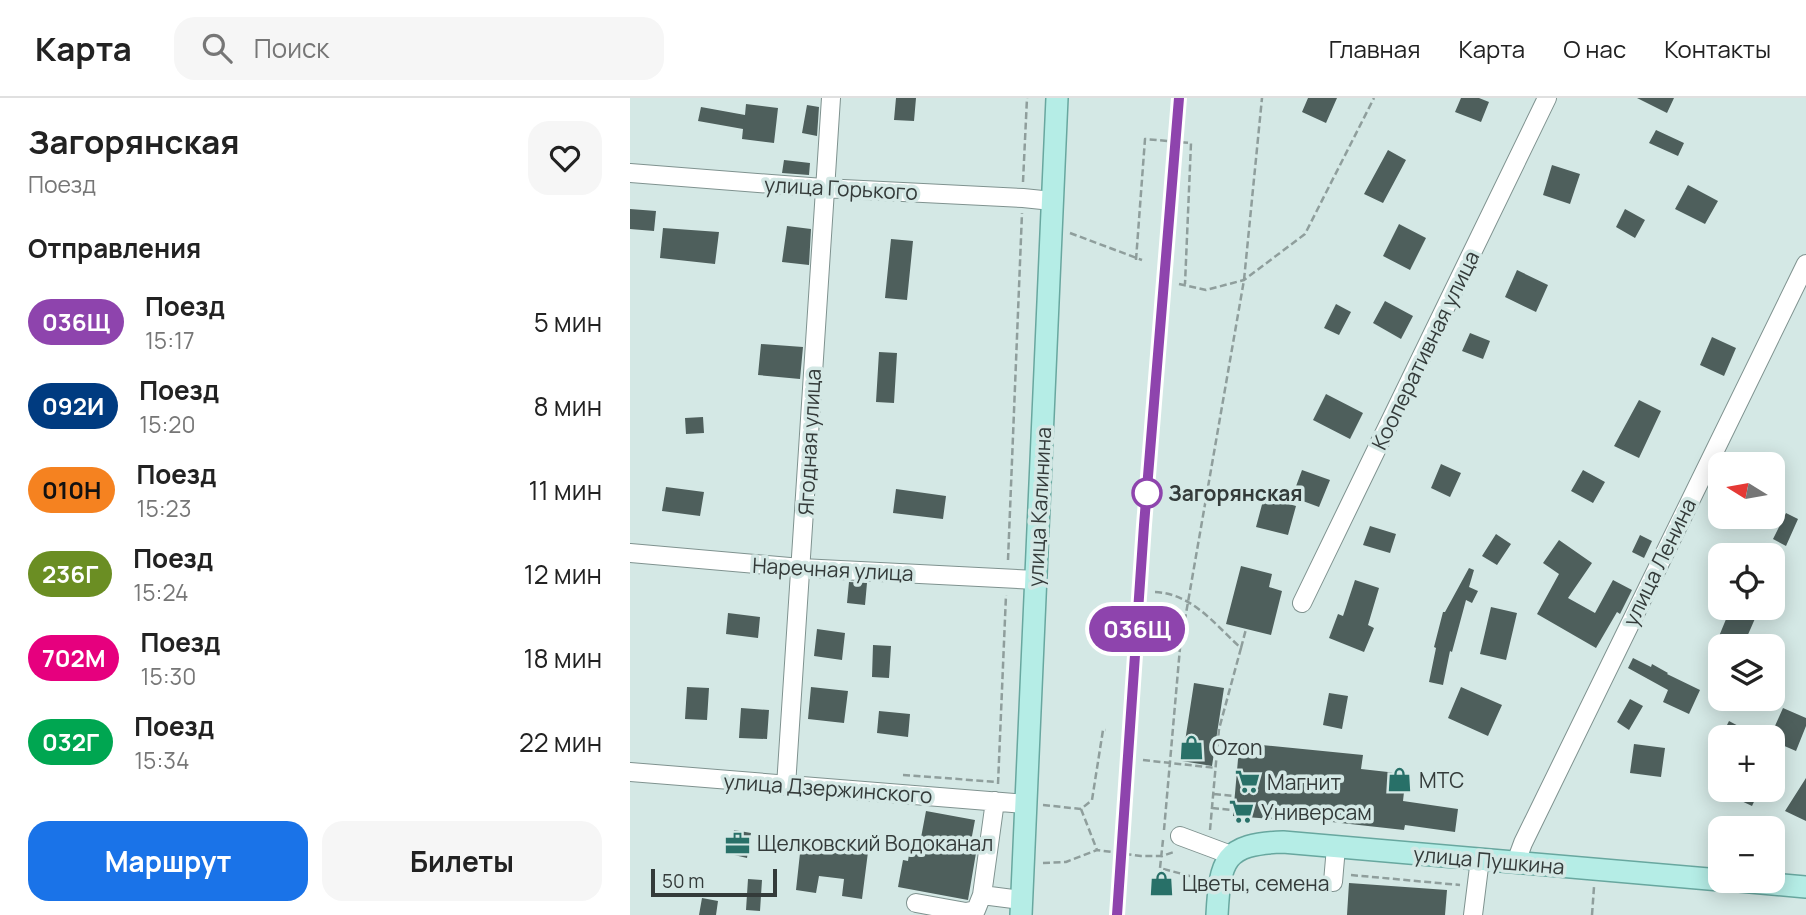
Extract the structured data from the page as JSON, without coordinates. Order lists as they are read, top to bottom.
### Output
{
  "streets": {
    "main road": ["улица Калинина", "улица Пушкина"],
    "street": [
      "улица Горького",
      "Кооперативная улица",
      "Ягодная улица",
      "улица Ленина",
      "Наречная улица",
      "улица Дзержинского"
    ]
  },
  "crossings": [
    ["улица Горького", "Ягодная улица"],
    ["улица Горького", "улица Калинина"],
    ["Ягодная улица", "Наречная улица"],
    ["Ягодная улица", "улица Дзержинского"],
    ["улица Калинина", "Наречная улица"],
    ["улица Калинина", "улица Дзержинского"],
    ["улица Ленина", "улица Пушкина"]
  ],
  "places": {
    "other": ["Загорянская"],
    "shop": ["Ozon", "МТС", "Цветы, семена"],
    "supermarket": ["Магнит", "Универсам"],
    "office": ["Щелковский Водоканал"]
  },
  "scale_bar": "50 m",
  "north": "left",
  "page": {
    "header": "Карта",
    "search": "Поиск",
    "nav": [
      "Главная",
      "Карта",
      "О нас",
      "Контакты"
    ],
    "heading": [
      ["Загорянская", "Поезд"],
      "Отправления"
    ],
    "on_map": "036Щ",
    "list": [
      {
        "mark": "036Щ",
        "name": "Поезд",
        "note": "15:17",
        "value": "5 мин"
      },
      {
        "mark": "092И",
        "name": "Поезд",
        "note": "15:20",
        "value": "8 мин"
      },
      {
        "mark": "010Н",
        "name": "Поезд",
        "note": "15:23",
        "value": "11 мин"
      },
      {
        "mark": "236Г",
        "name": "Поезд",
        "note": "15:24",
        "value": "12 мин"
      },
      {
        "mark": "702М",
        "name": "Поезд",
        "note": "15:30",
        "value": "18 мин"
      },
      {
        "mark": "032Г",
        "name": "Поезд",
        "note": "15:34",
        "value": "22 мин"
      }
    ],
    "map_buttons": ["+", "−"],
    "buttons": ["Маршрут", "Билеты"],
    "scale": "50 m"
  }
}
